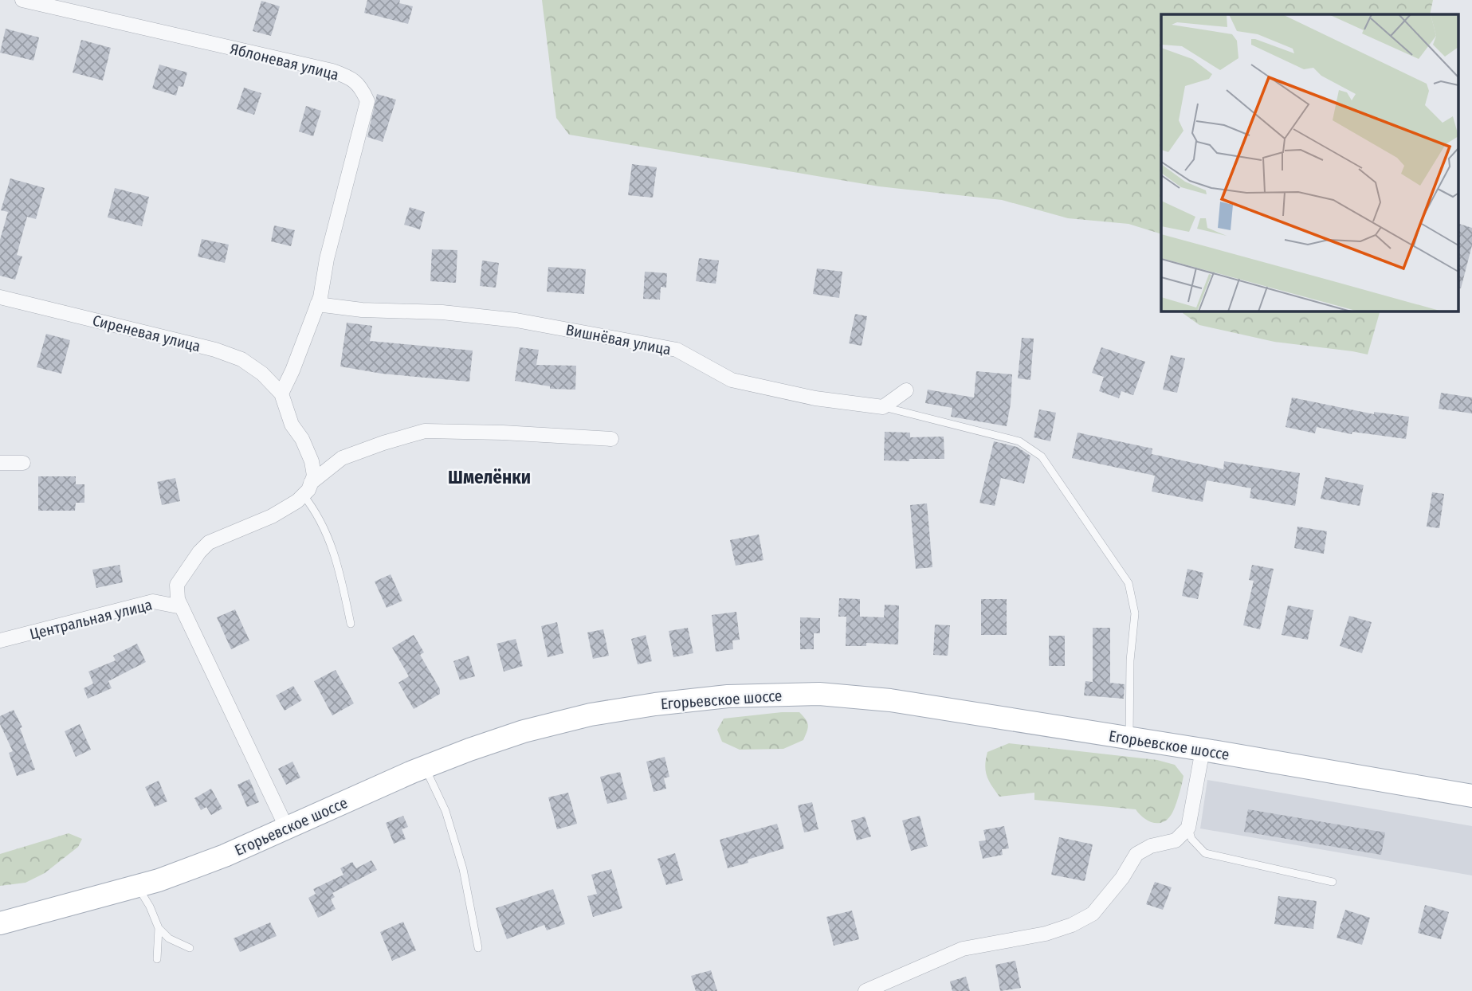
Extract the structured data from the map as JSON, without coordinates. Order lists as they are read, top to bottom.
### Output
{
  "streets": {
    "main road": ["Егорьевское шоссе"],
    "street": [
      "Яблоневая улица",
      "Сиреневая улица",
      "Вишнёвая улица",
      "Центральная улица"
    ]
  },
  "crossings": [
    ["Яблоневая улица", "Сиреневая улица"],
    ["Яблоневая улица", "Вишнёвая улица"]
  ],
  "districts": ["Шмелёнки"]
}
